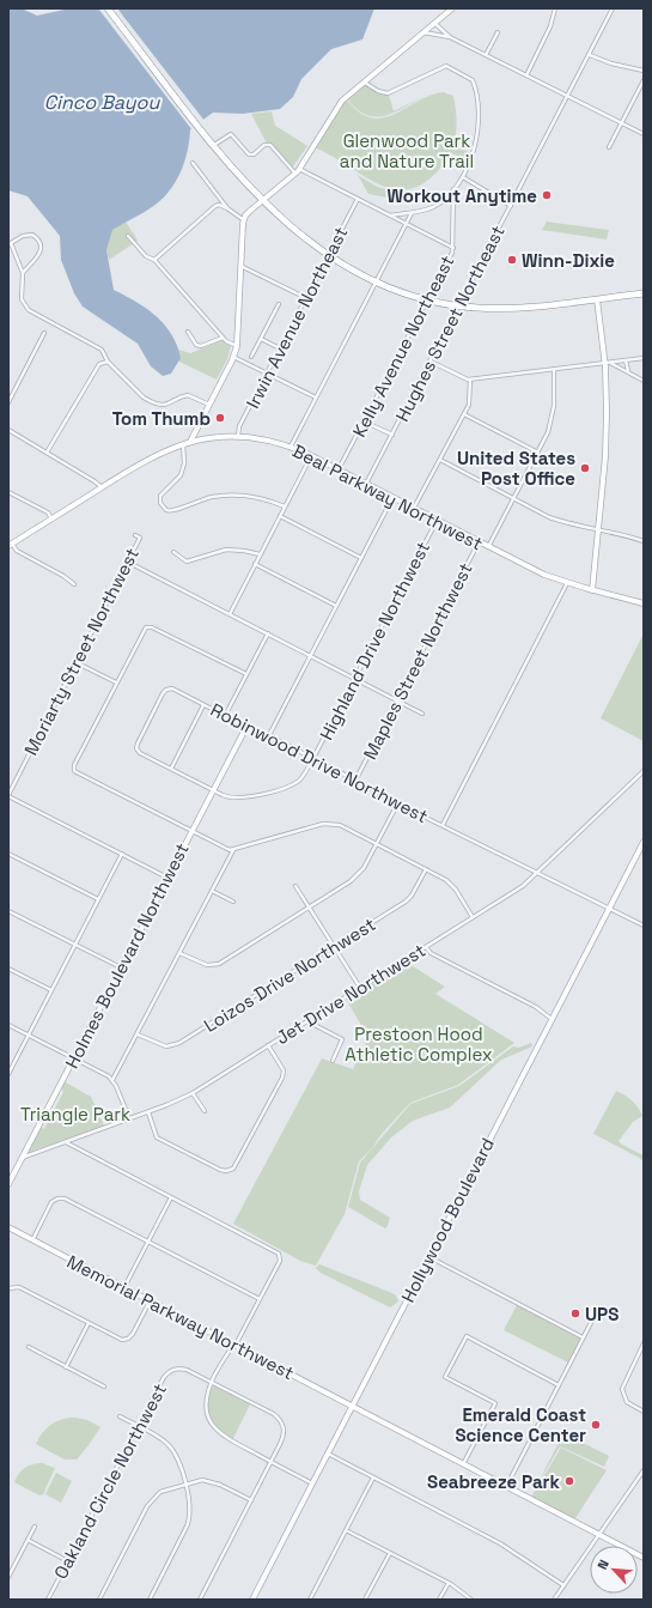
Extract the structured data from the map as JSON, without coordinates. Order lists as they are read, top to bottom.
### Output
{
  "streets": {
    "street": [
      "Irwin Avenue Northeast",
      "Hughes Street Northeast",
      "Kelly Avenue Northeast",
      "Beal Parkway Northwest",
      "Highland Drive Northwest",
      "Moriarty Street Northwest",
      "Maples Street Northwest",
      "Robinwood Drive Northwest",
      "Holmes Boulevard Northwest",
      "Loizos Drive Northwest",
      "Jet Drive Northwest",
      "Hollywood Boulevard",
      "Memorial Parkway Northwest",
      "Oakland Circle Northwest"
    ]
  },
  "crossings": [
    ["Irwin Avenue Northeast", "Beal Parkway Northwest"],
    ["Hughes Street Northeast", "Beal Parkway Northwest"],
    ["Kelly Avenue Northeast", "Beal Parkway Northwest"],
    ["Beal Parkway Northwest", "Highland Drive Northwest"],
    ["Beal Parkway Northwest", "Maples Street Northwest"],
    ["Highland Drive Northwest", "Robinwood Drive Northwest"],
    ["Highland Drive Northwest", "Holmes Boulevard Northwest"],
    ["Maples Street Northwest", "Robinwood Drive Northwest"],
    ["Robinwood Drive Northwest", "Holmes Boulevard Northwest"],
    ["Robinwood Drive Northwest", "Jet Drive Northwest"],
    ["Robinwood Drive Northwest", "Hollywood Boulevard"],
    ["Holmes Boulevard Northwest", "Jet Drive Northwest"],
    ["Hollywood Boulevard", "Memorial Parkway Northwest"]
  ],
  "water": ["Cinco Bayou"],
  "parks": ["Glenwood Park and Nature Trail", "Prestoon Hood Athletic Complex", "Triangle Park"],
  "places": [
    "Workout Anytime",
    "Winn-Dixie",
    "Tom Thumb",
    "United States Post Office",
    "UPS",
    "Emerald Coast Science Center",
    "Seabreeze Park"
  ],
  "north": "top left"
}
